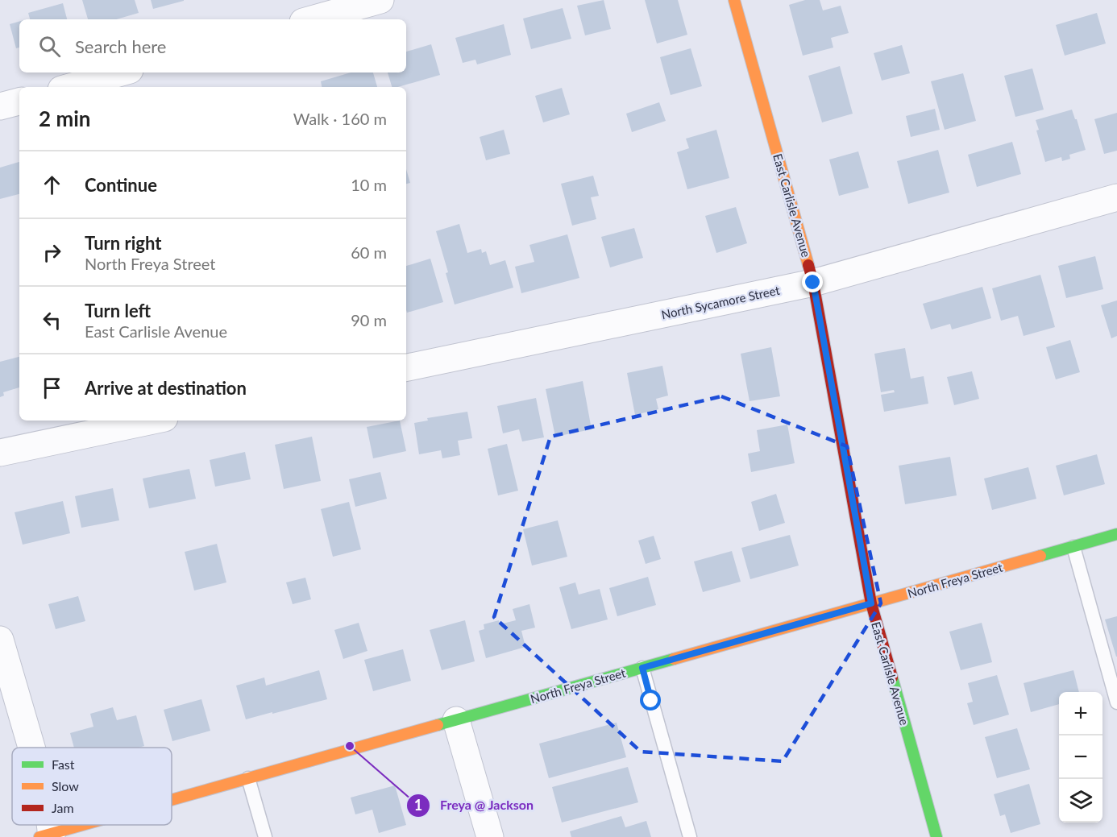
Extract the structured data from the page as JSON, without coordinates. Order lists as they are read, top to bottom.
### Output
{
  "streets": {
    "street": ["East Carlisle Avenue", "North Sycamore Street", "North Freya Street"]
  },
  "crossings": [
    ["East Carlisle Avenue", "North Sycamore Street"],
    ["East Carlisle Avenue", "North Freya Street"]
  ],
  "places": ["Freya @ Jackson"],
  "legend": ["Fast", "Slow", "Jam"],
  "page": {
    "search": "Search here",
    "heading": ["2 min", "Walk · 160 m"],
    "list": [
      ["Continue", "10 m"],
      ["Turn right", "North Freya Street", "60 m"],
      ["Turn left", "East Carlisle Avenue", "90 m"],
      "Arrive at destination"
    ],
    "map_buttons": ["+", "−"]
  }
}
